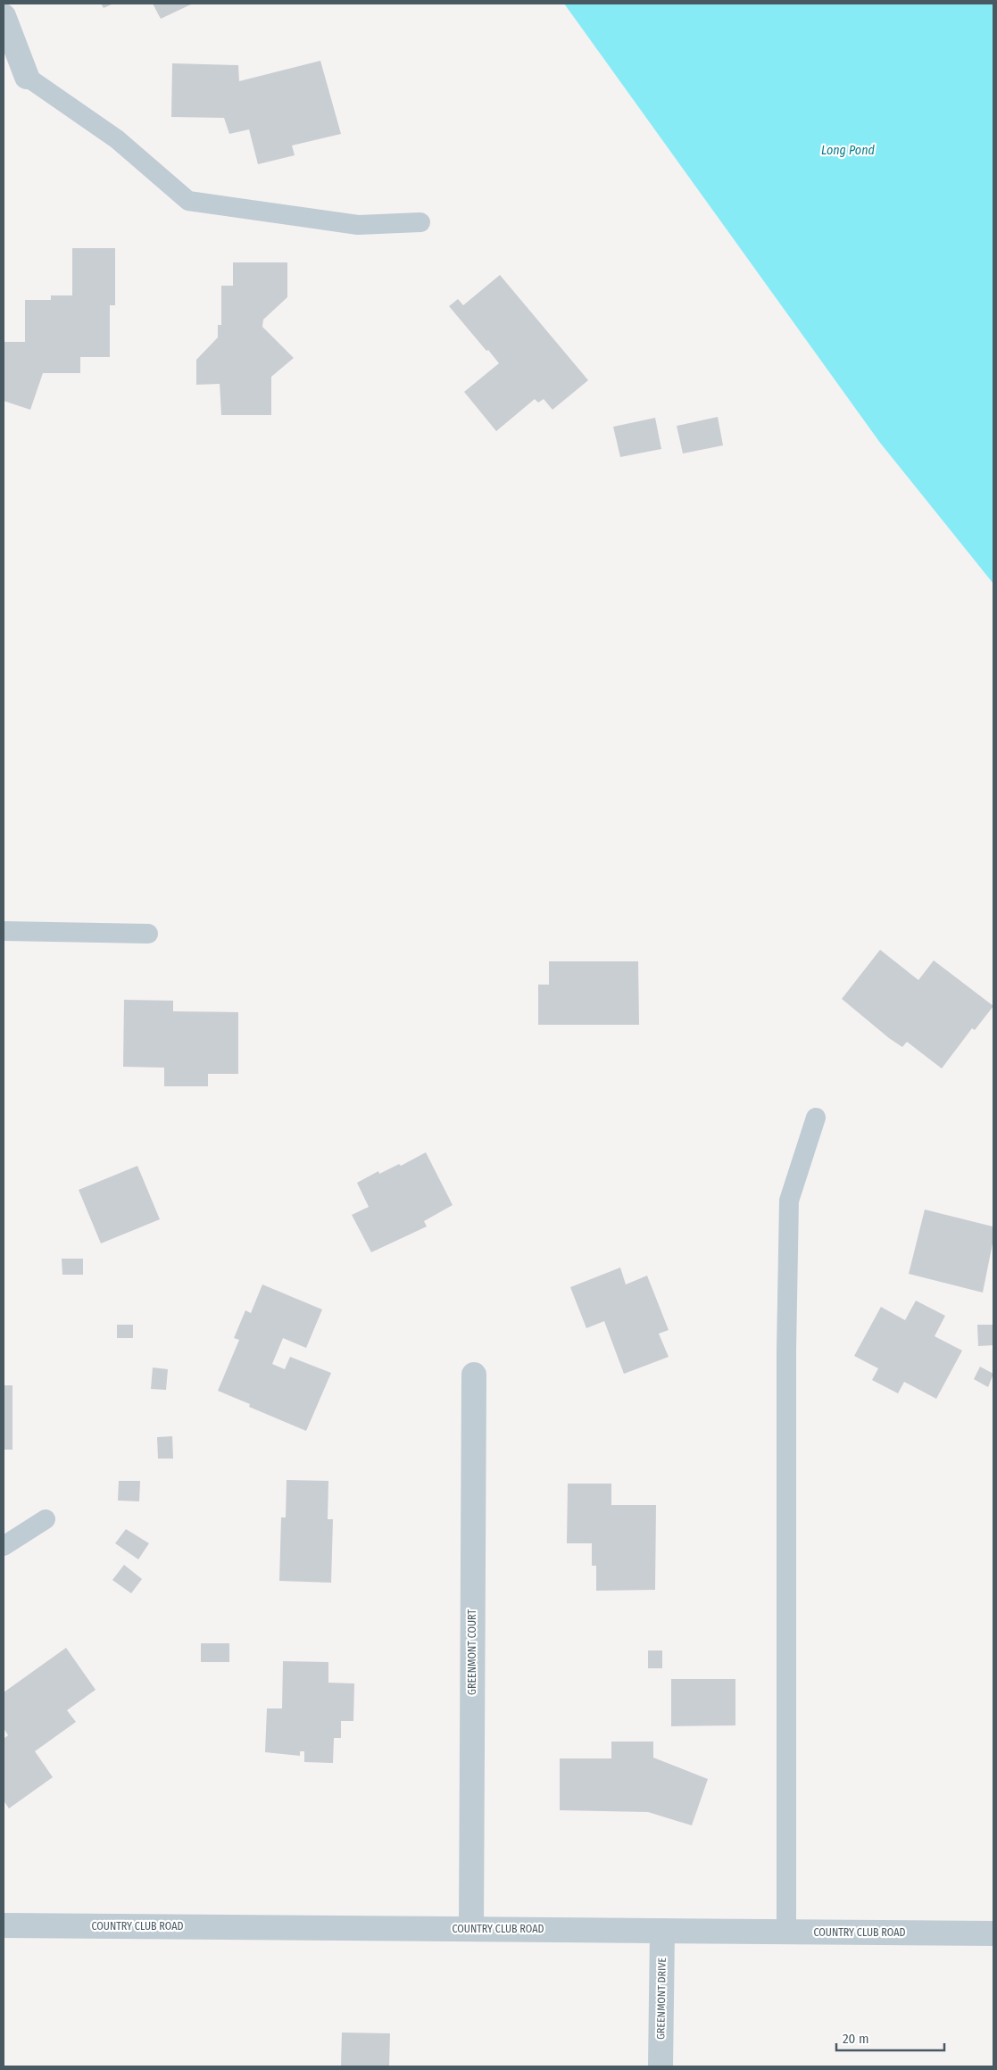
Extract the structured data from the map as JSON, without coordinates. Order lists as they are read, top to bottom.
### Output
{
  "streets": {
    "street": ["GREENMONT COURT", "COUNTRY CLUB ROAD", "GREENMONT DRIVE"]
  },
  "crossings": [
    ["GREENMONT COURT", "COUNTRY CLUB ROAD"],
    ["COUNTRY CLUB ROAD", "GREENMONT DRIVE"]
  ],
  "water": ["Long Pond"],
  "scale_bar": "20 m"
}
